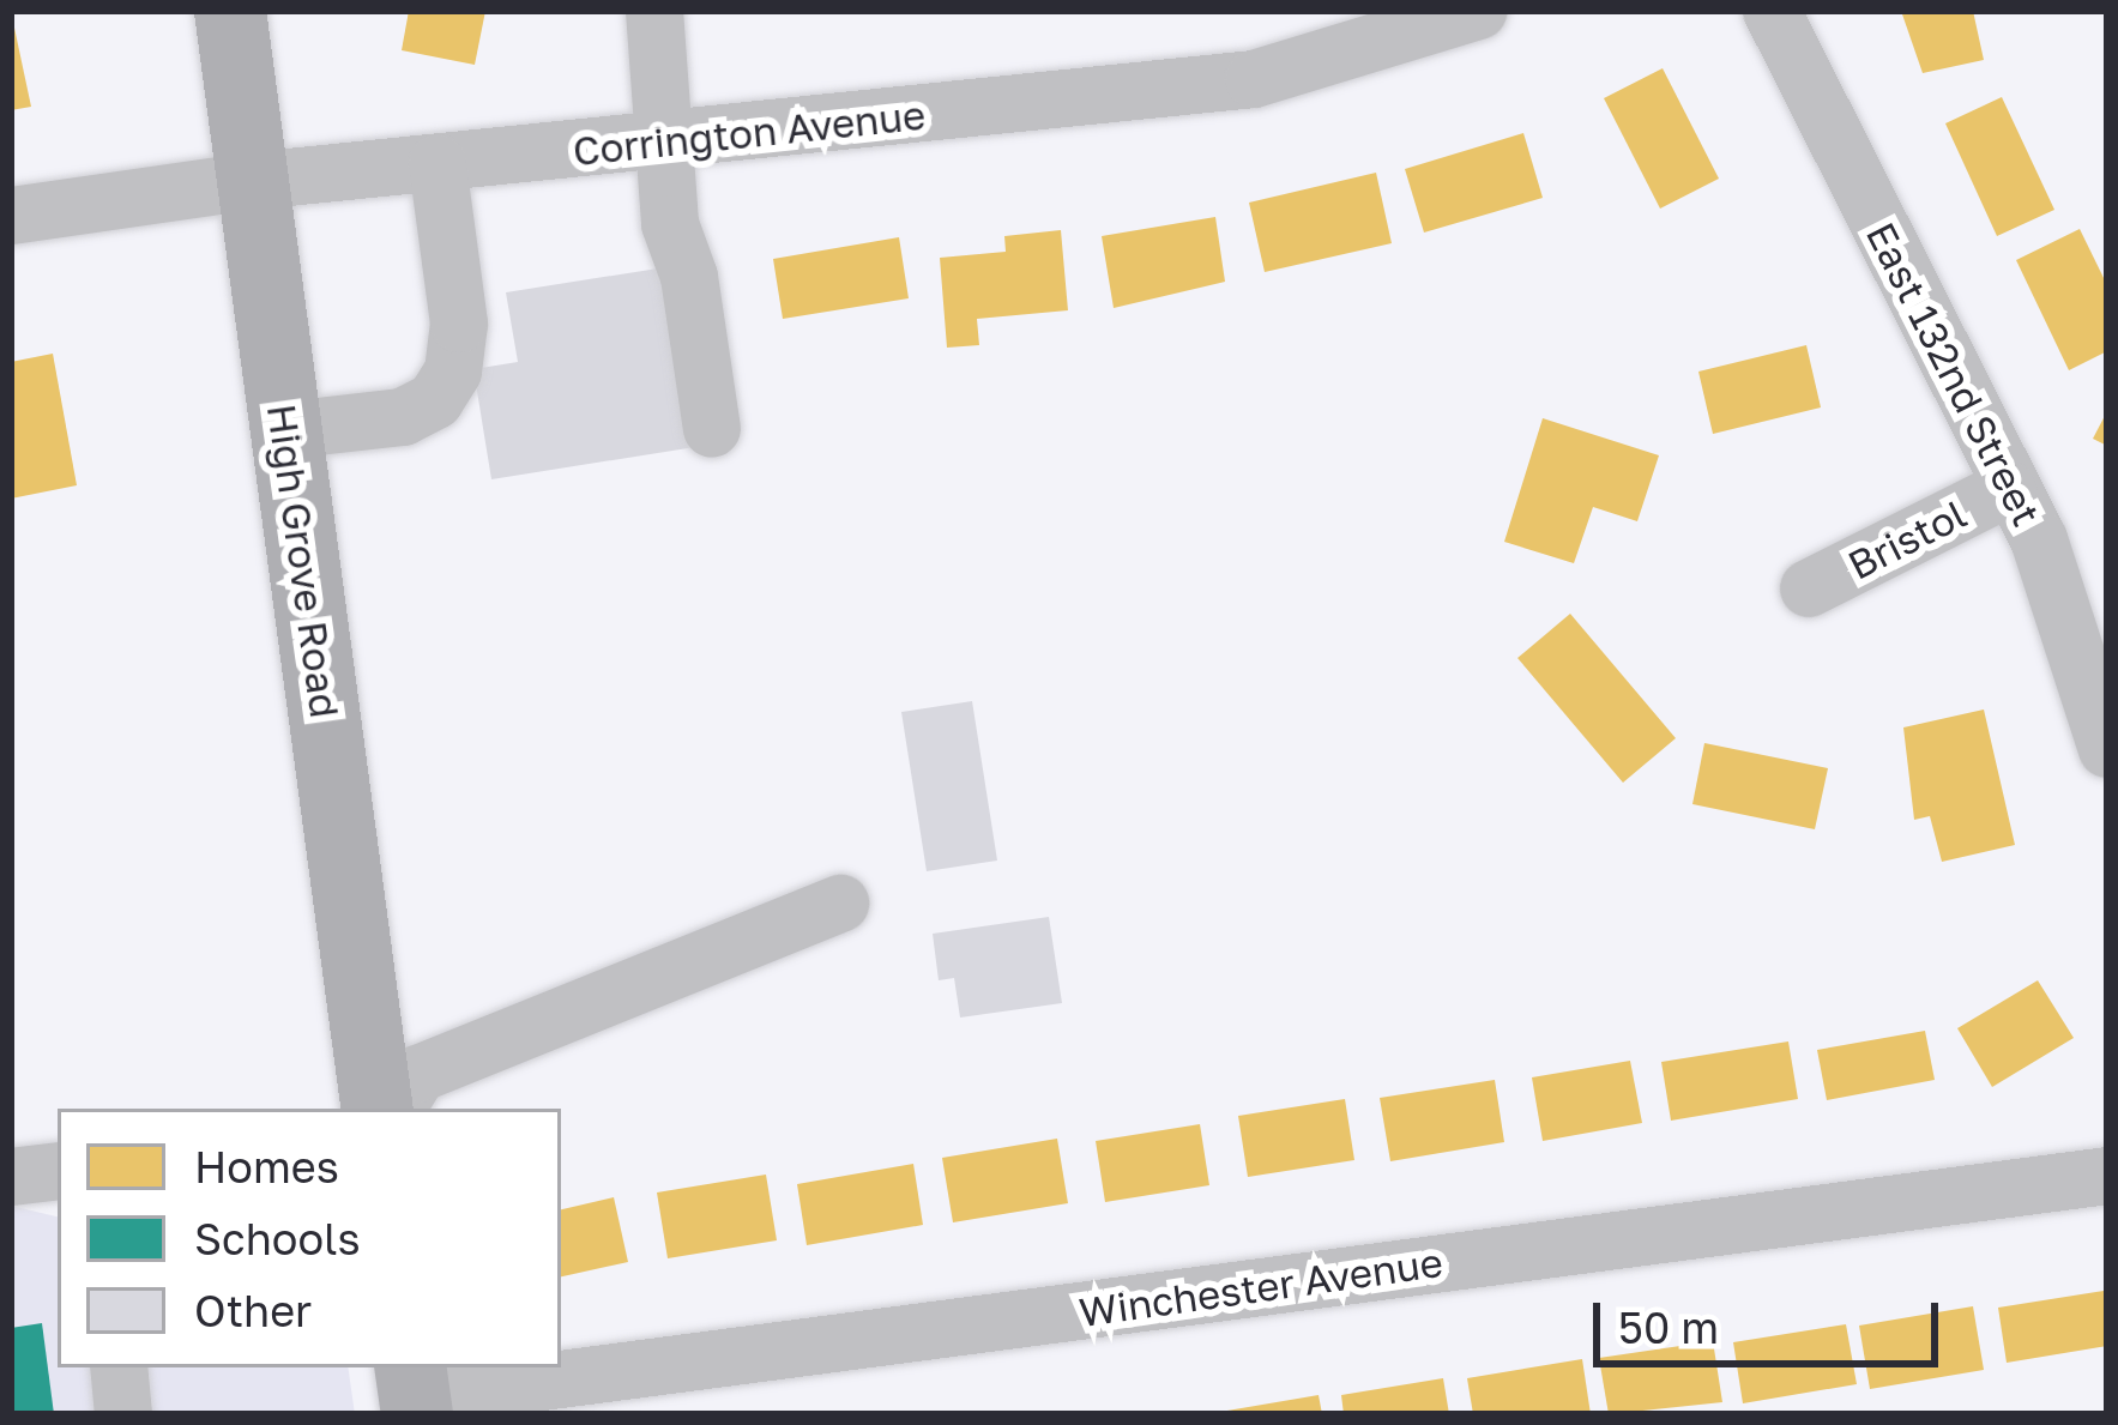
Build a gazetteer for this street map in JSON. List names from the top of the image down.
{
  "streets": {
    "main road": ["High Grove Road"],
    "street": [
      "Corrington Avenue",
      "East 132nd Street",
      "Bristol",
      "Winchester Avenue"
    ]
  },
  "crossings": [
    ["Corrington Avenue", "High Grove Road"],
    ["East 132nd Street", "Bristol"]
  ],
  "legend": ["Homes", "Schools", "Other"],
  "scale_bar": "50 m"
}
